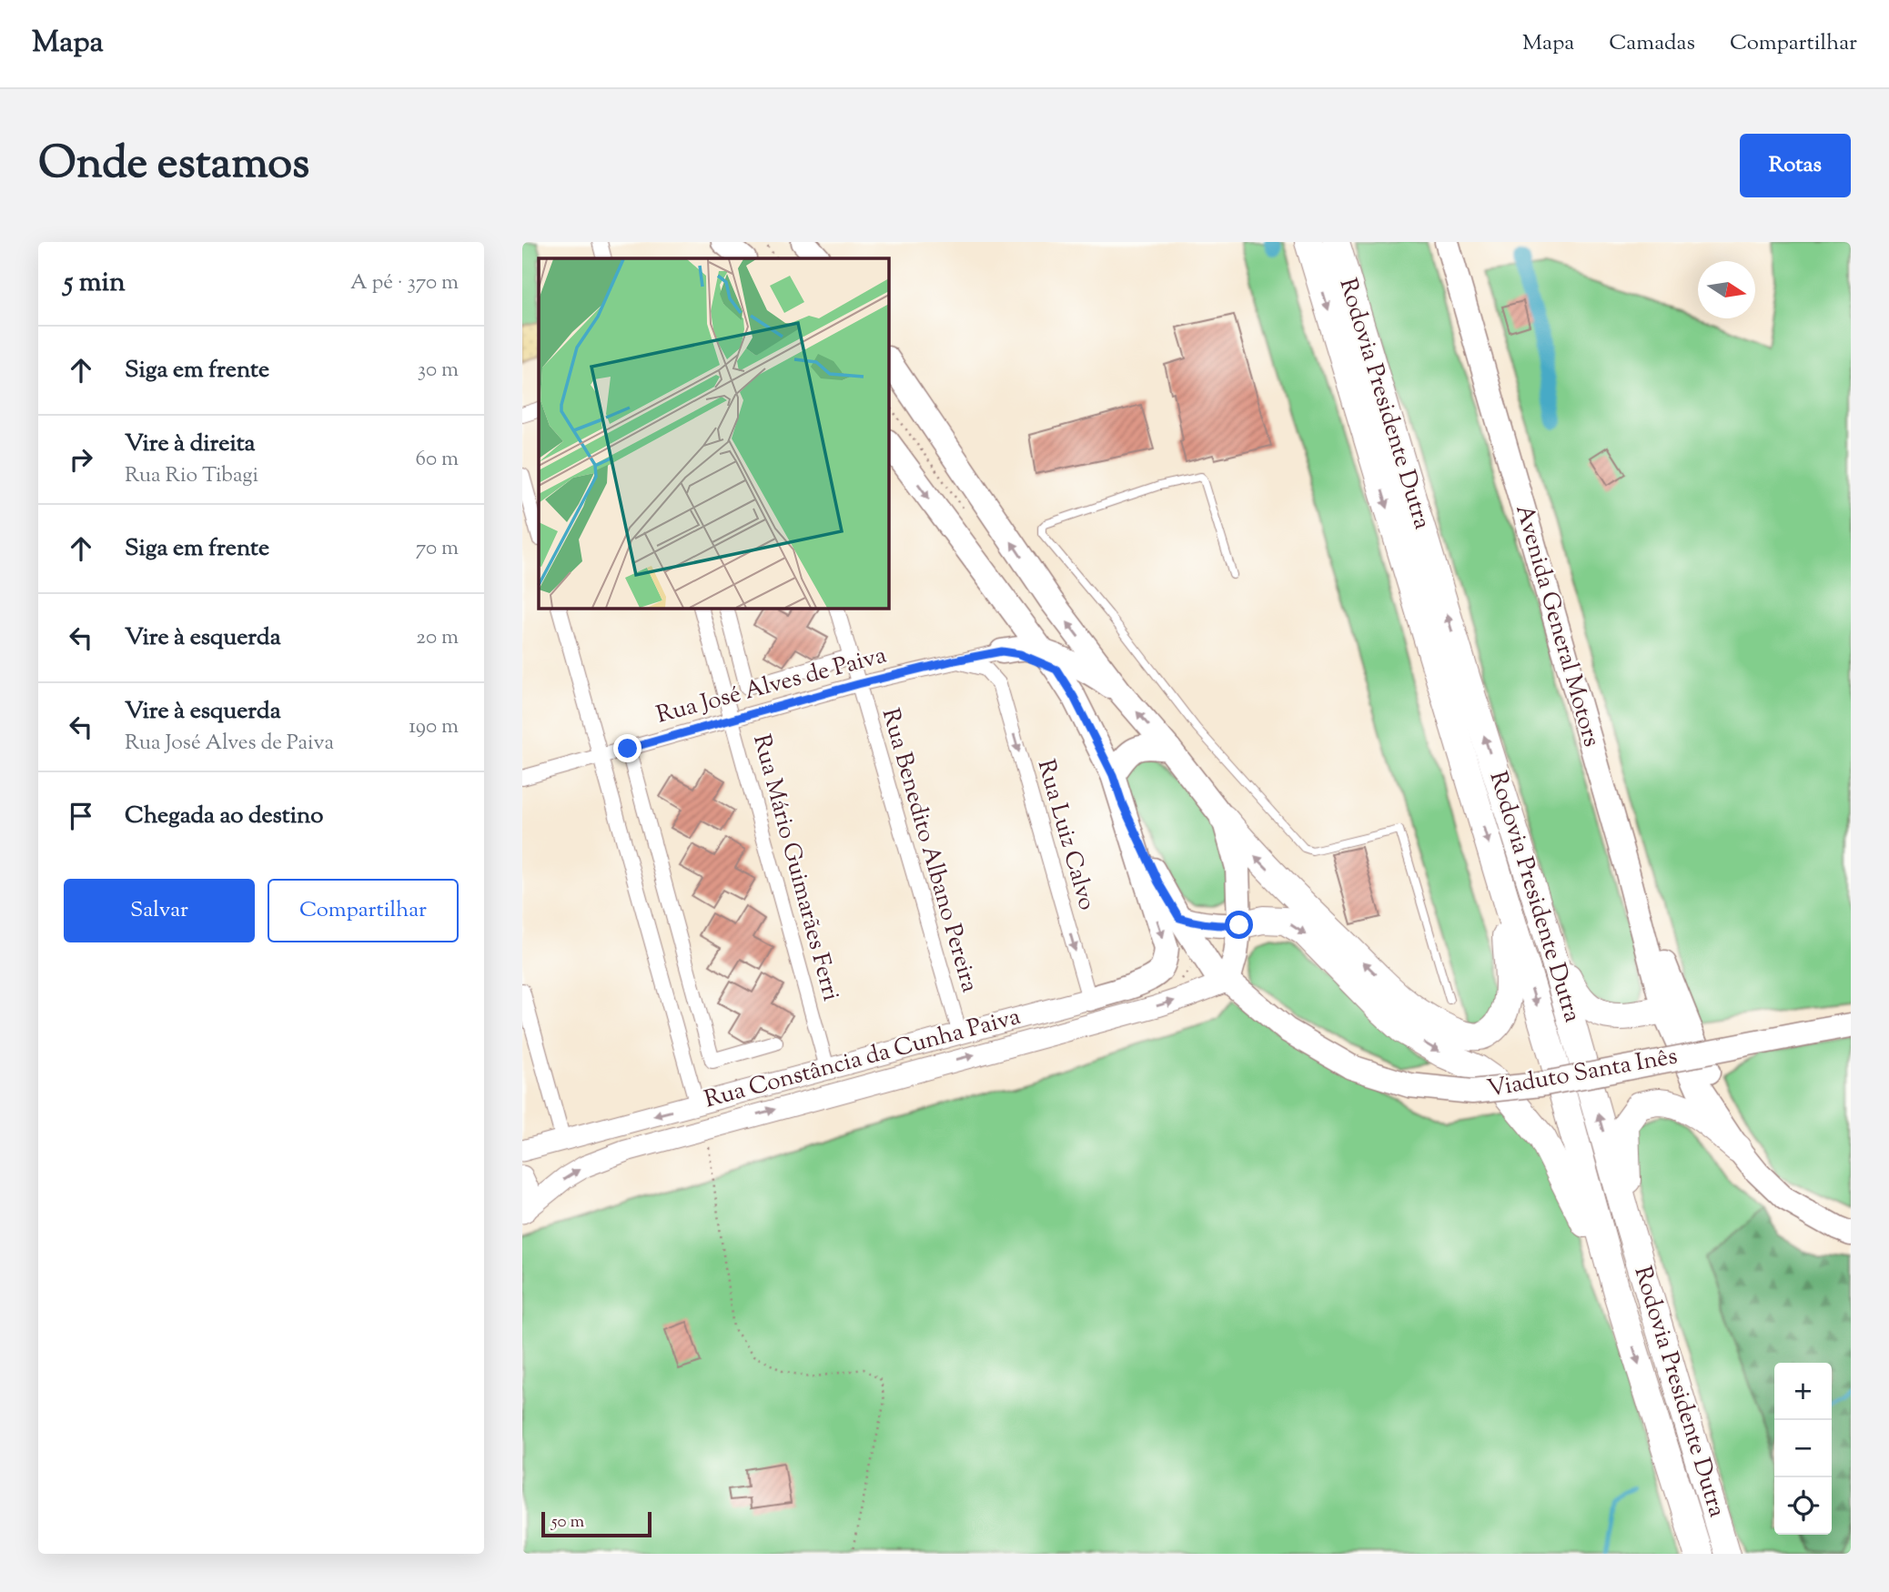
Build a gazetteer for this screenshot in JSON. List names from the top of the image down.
{
  "streets": {
    "highway": ["Rodovia Presidente Dutra"],
    "main road": ["Avenida General Motors", "Viaduto Santa Inês"],
    "street": [
      "Rua José Alves de Paiva",
      "Rua Luiz Calvo",
      "Rua Benedito Albano Pereira",
      "Rua Mário Guimarães Ferri",
      "Rua Constância da Cunha Paiva"
    ]
  },
  "crossings": [
    ["Rua José Alves de Paiva", "Rua Luiz Calvo"],
    ["Rua José Alves de Paiva", "Rua Benedito Albano Pereira"],
    ["Rua José Alves de Paiva", "Rua Mário Guimarães Ferri"],
    ["Rua Luiz Calvo", "Rua Constância da Cunha Paiva"],
    ["Rua Benedito Albano Pereira", "Rua Constância da Cunha Paiva"],
    ["Rua Mário Guimarães Ferri", "Rua Constância da Cunha Paiva"],
    ["Rua Constância da Cunha Paiva", "Viaduto Santa Inês"]
  ],
  "one_way": ["Rua Luiz Calvo"],
  "scale_bar": "50 m",
  "north": "right",
  "page": {
    "header": "Mapa",
    "nav": ["Mapa", "Camadas", "Compartilhar"],
    "title": "Onde estamos",
    "buttons": [
      "Rotas",
      ["Salvar", "Compartilhar"]
    ],
    "heading": ["5 min", "A pé · 370 m"],
    "list": [
      ["Siga em frente", "30 m"],
      ["Vire à direita", "Rua Rio Tibagi", "60 m"],
      ["Siga em frente", "70 m"],
      ["Vire à esquerda", "20 m"],
      ["Vire à esquerda", "Rua José Alves de Paiva", "190 m"],
      "Chegada ao destino"
    ],
    "map_buttons": ["+", "−"],
    "scale": "50 m"
  }
}
